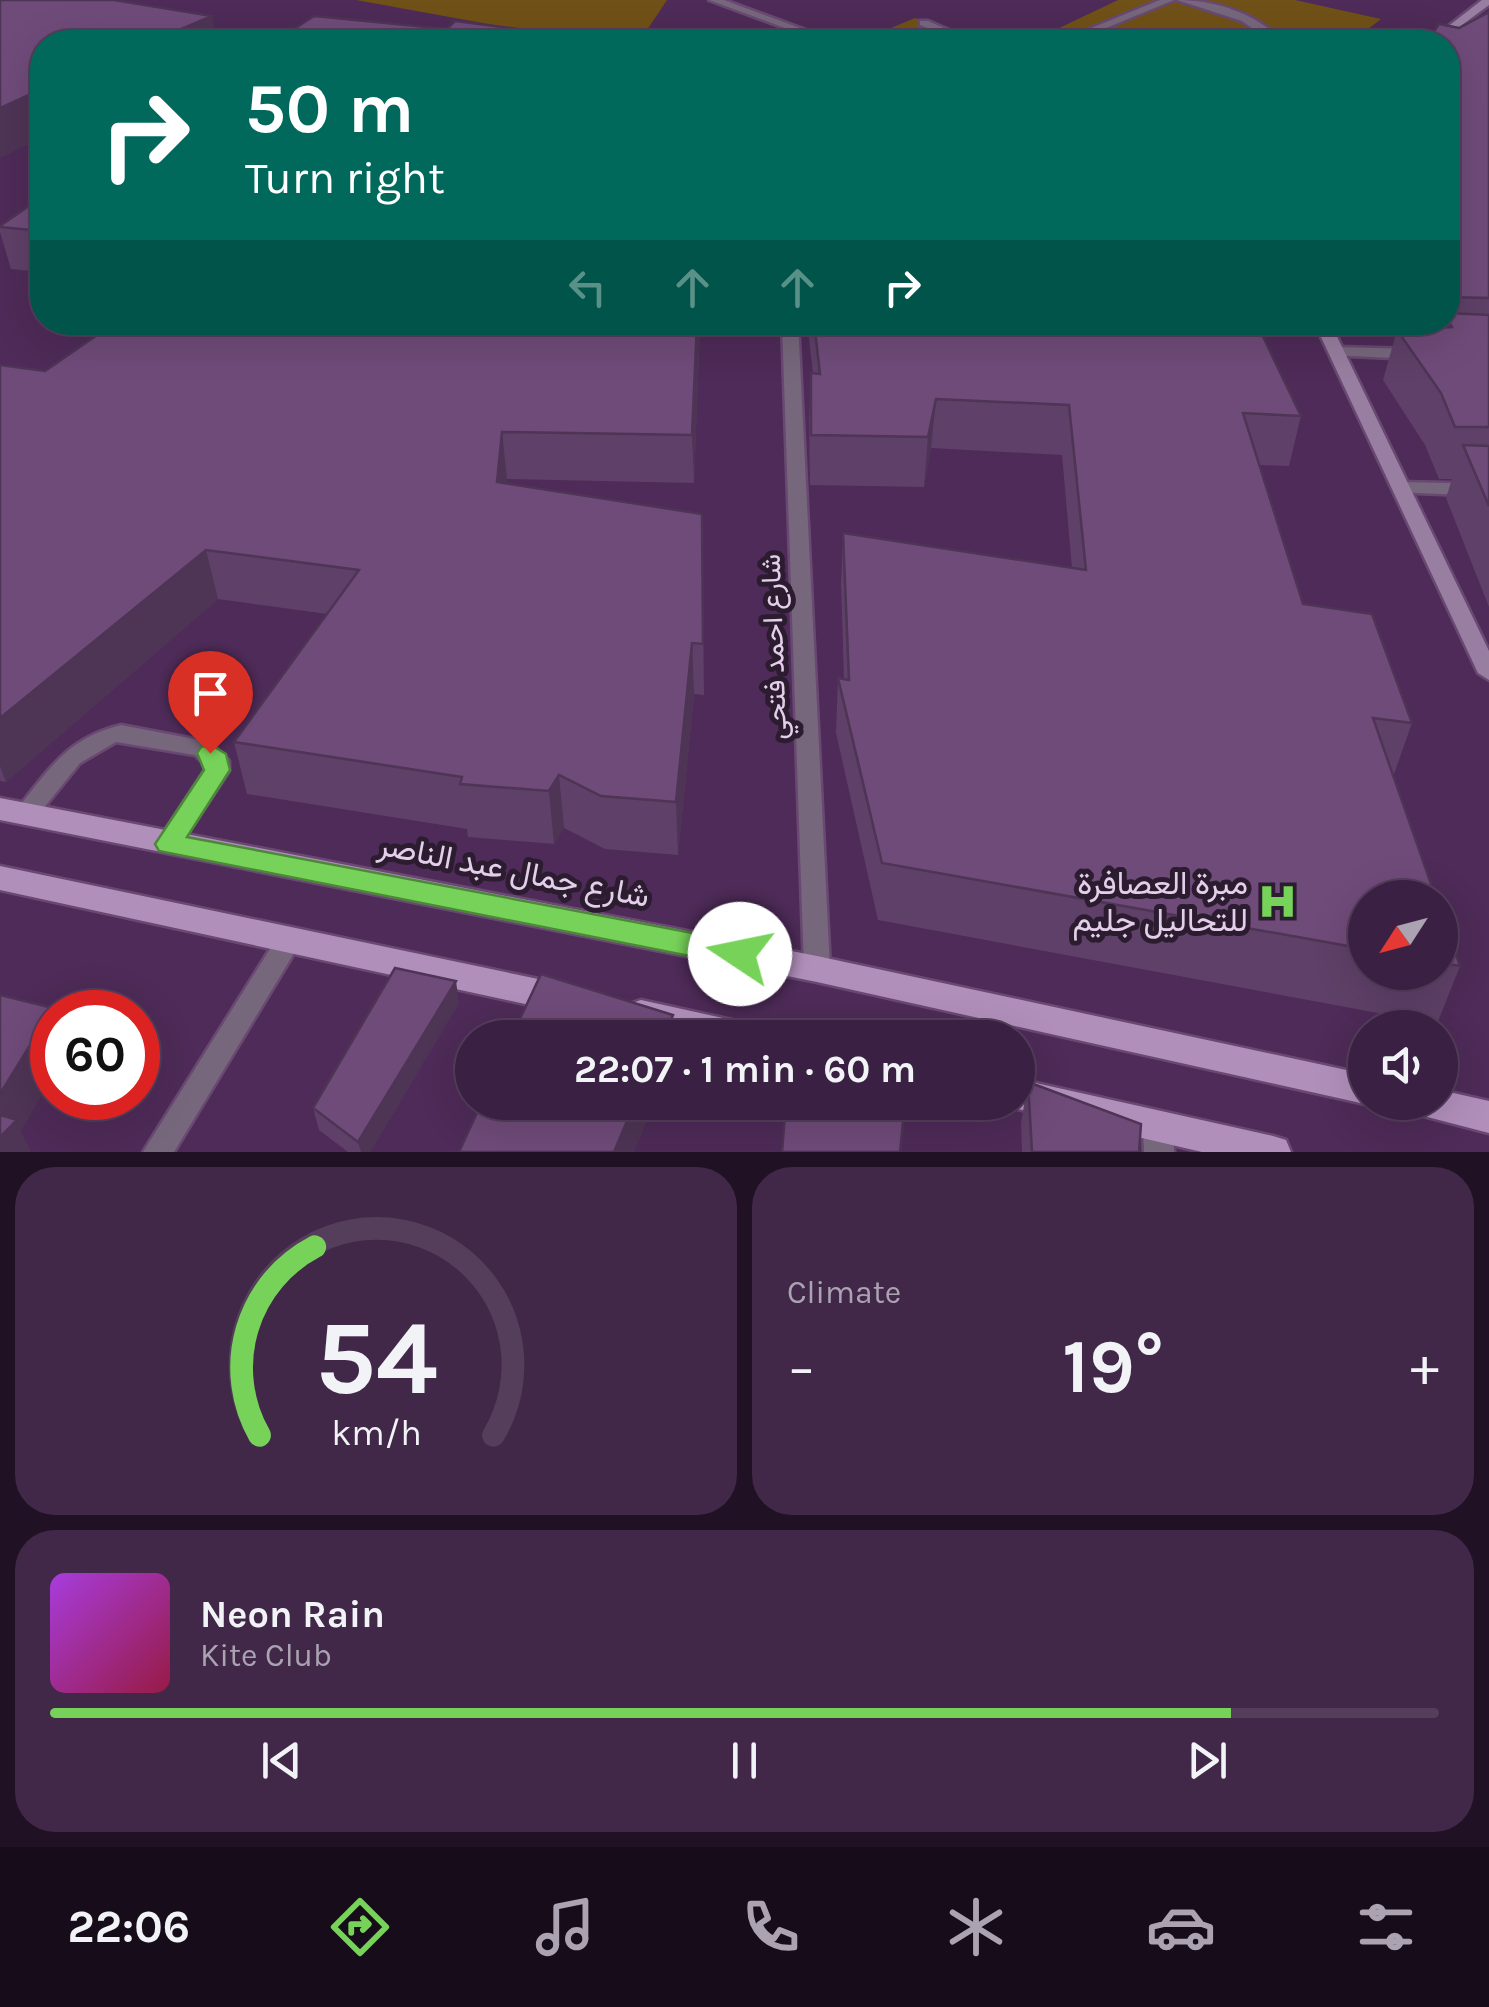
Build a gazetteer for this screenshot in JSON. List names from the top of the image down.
{
  "streets": {
    "main road": ["شارع جمال عبد الناصر"],
    "street": ["شارع احمد فتحي"]
  },
  "crossings": [
    ["شارع احمد فتحي", "شارع جمال عبد الناصر"]
  ],
  "places": {
    "hospital": ["مبرة العصافرة للتحاليل جليم"]
  },
  "north": "bottom left",
  "page": {
    "turn": ["50 m", "Turn right"],
    "limit": "60",
    "trip": "22:07 · 1 min · 60 m",
    "tile": "Climate",
    "heat": ["−", "19°", "+"],
    "song": ["Neon Rain", "Kite Club"],
    "tabs": "22:06",
    "gauge": ["54", "km/h"]
  }
}
